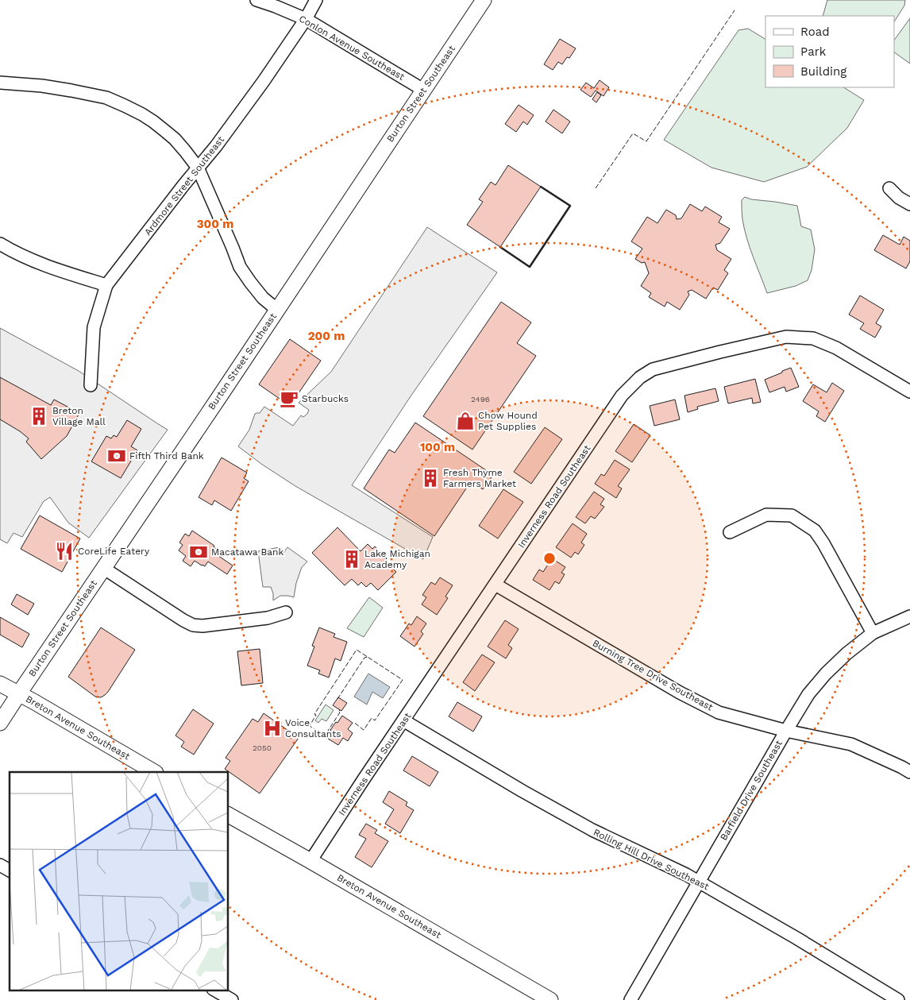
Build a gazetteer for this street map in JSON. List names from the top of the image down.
{
  "streets": {
    "main road": ["Burton Street Southeast", "Breton Avenue Southeast"],
    "street": [
      "Conlon Avenue Southeast",
      "Ardmore Street Southeast",
      "Inverness Road Southeast",
      "Burning Tree Drive Southeast",
      "Barfield Drive Southeast",
      "Rolling Hill Drive Southeast"
    ]
  },
  "crossings": [
    ["Conlon Avenue Southeast", "Burton Street Southeast"],
    ["Conlon Avenue Southeast", "Ardmore Street Southeast"],
    ["Burton Street Southeast", "Breton Avenue Southeast"],
    ["Inverness Road Southeast", "Burning Tree Drive Southeast"],
    ["Inverness Road Southeast", "Breton Avenue Southeast"],
    ["Inverness Road Southeast", "Rolling Hill Drive Southeast"],
    ["Burning Tree Drive Southeast", "Barfield Drive Southeast"],
    ["Barfield Drive Southeast", "Rolling Hill Drive Southeast"]
  ],
  "places": {
    "cafe": ["Starbucks"],
    "building": ["Breton Village Mall", "Fresh Thyme Farmers Market", "Lake Michigan Academy"],
    "shop": ["Chow Hound Pet Supplies"],
    "bank": ["Fifth Third Bank", "Macatawa Bank"],
    "restaurant": ["CoreLife Eatery"],
    "hospital": ["Voice Consultants"]
  },
  "house_numbers": ["2496", "2050"],
  "legend": ["Road", "Park", "Building"],
  "rings": ["300 m", "200 m", "100 m"]
}
